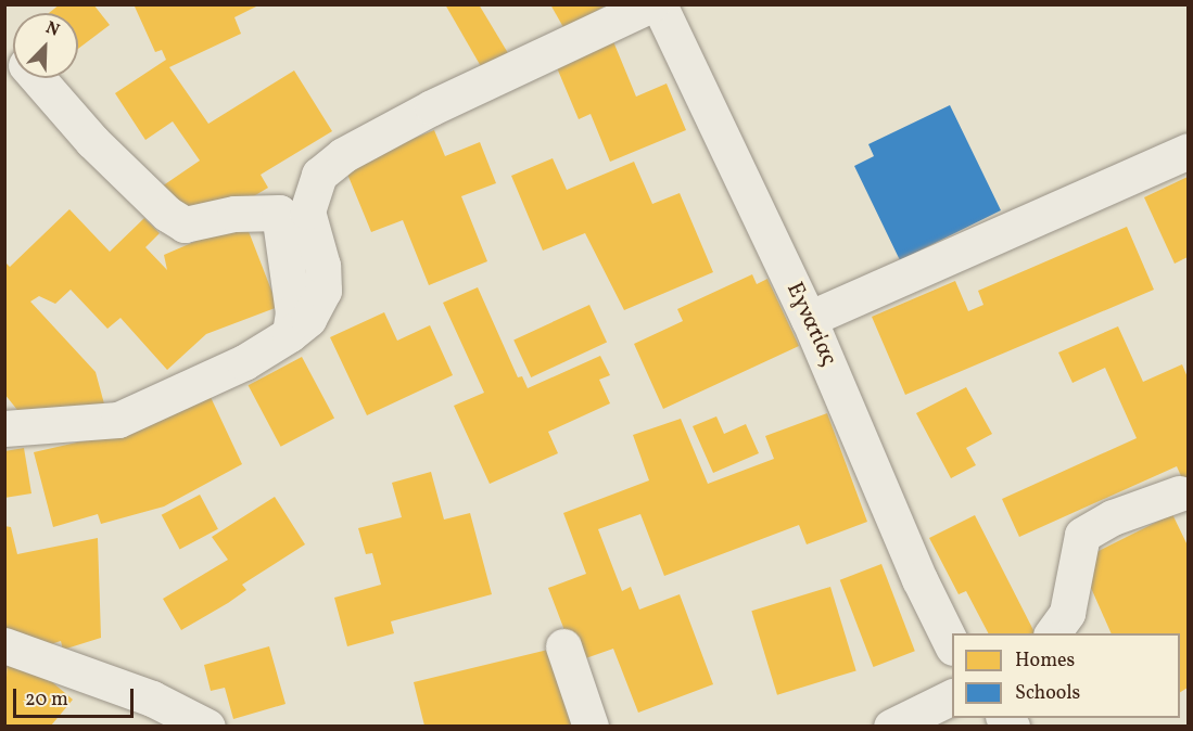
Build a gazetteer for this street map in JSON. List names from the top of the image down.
{
  "streets": {
    "street": ["Εγνατίας"]
  },
  "legend": ["Homes", "Schools"],
  "scale_bar": "20 m",
  "north": "top right"
}
